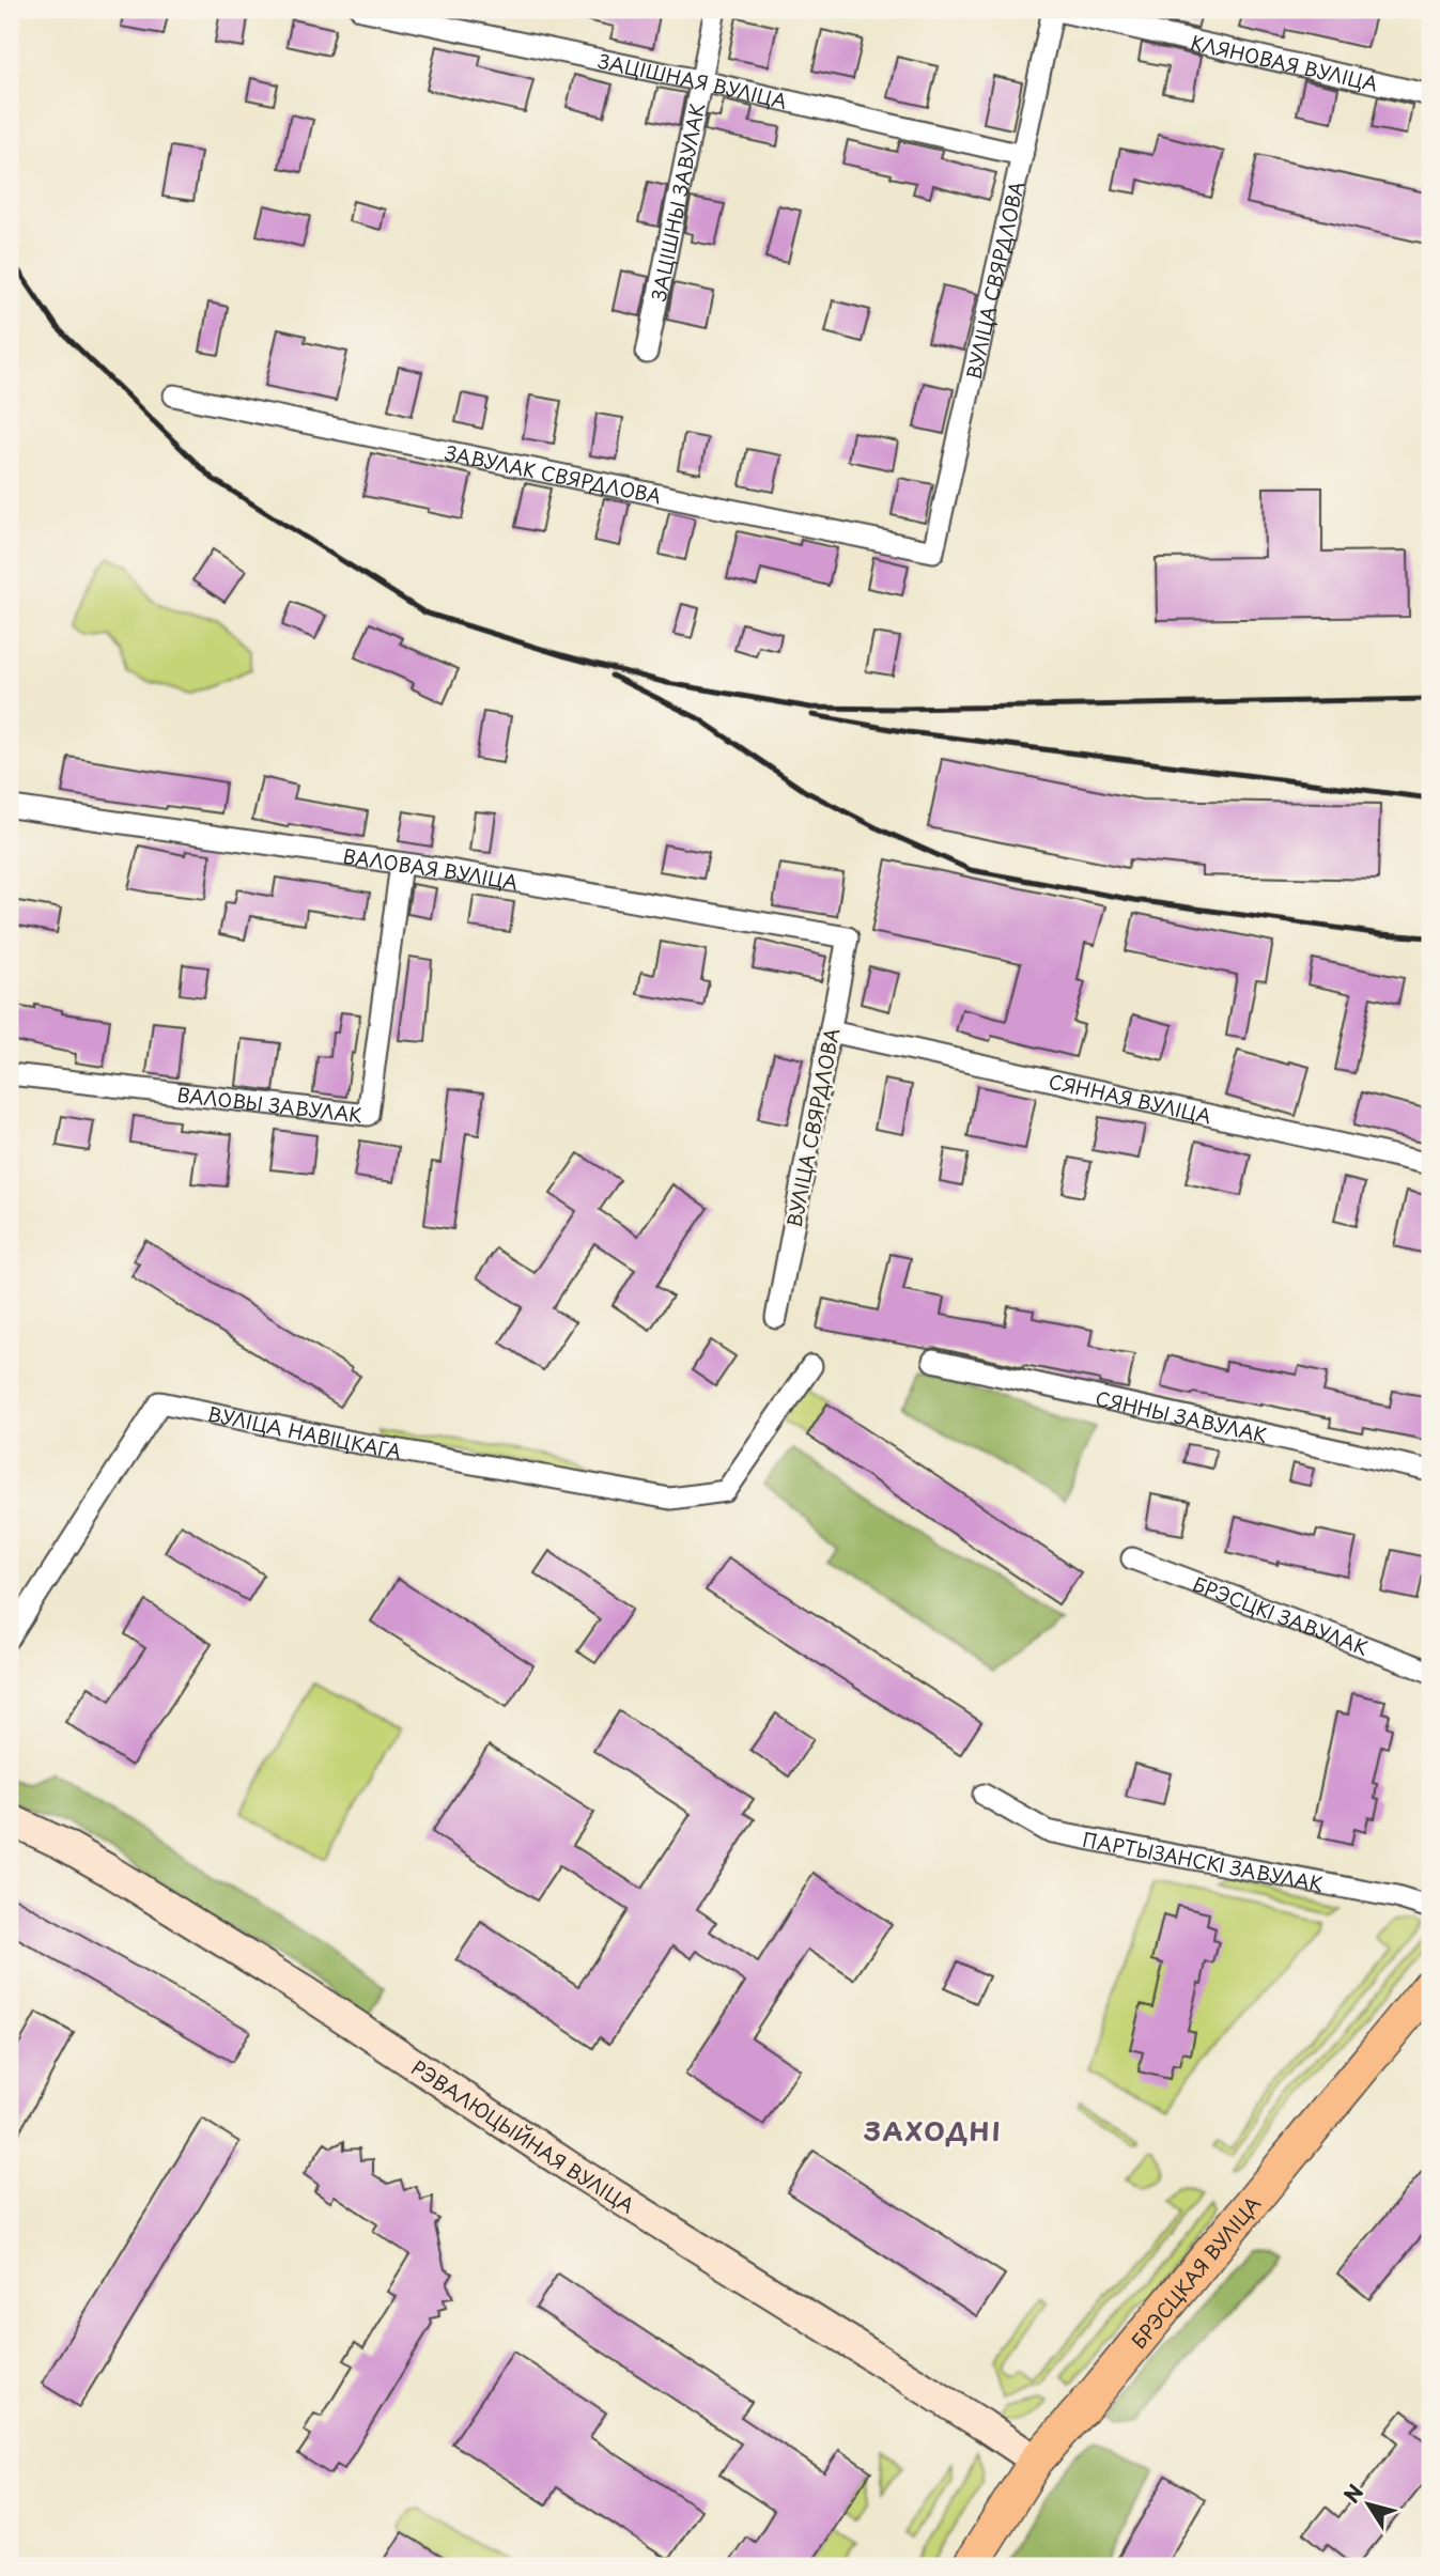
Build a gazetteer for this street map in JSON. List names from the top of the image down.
{
  "streets": {
    "main road": ["БРЭСЦКАЯ ВУЛІЦА"],
    "street": [
      "КЛЯНОВАЯ ВУЛІЦА",
      "ЗАЦІШНАЯ ВУЛІЦА",
      "ЗАЦІШНЫ ЗАВУЛАК",
      "ВУЛІЦА СВЯРДЛОВА",
      "ЗАВУЛАК СВЯРДЛОВА",
      "ВАЛОВАЯ ВУЛІЦА",
      "СЯННАЯ ВУЛІЦА",
      "ВАЛОВЫ ЗАВУЛАК",
      "СЯННЫ ЗАВУЛАК",
      "ВУЛІЦА НАВІЦКАГА",
      "БРЭСЦКІ ЗАВУЛАК",
      "ПАРТЫЗАНСКІ ЗАВУЛАК",
      "РЭВАЛЮЦЫЙНАЯ ВУЛІЦА"
    ]
  },
  "crossings": [
    ["КЛЯНОВАЯ ВУЛІЦА", "ВУЛІЦА СВЯРДЛОВА"],
    ["ЗАЦІШНАЯ ВУЛІЦА", "ЗАЦІШНЫ ЗАВУЛАК"],
    ["ЗАЦІШНАЯ ВУЛІЦА", "ВУЛІЦА СВЯРДЛОВА"],
    ["ВУЛІЦА СВЯРДЛОВА", "ЗАВУЛАК СВЯРДЛОВА"],
    ["ВУЛІЦА СВЯРДЛОВА", "ВАЛОВАЯ ВУЛІЦА"],
    ["ВУЛІЦА СВЯРДЛОВА", "СЯННАЯ ВУЛІЦА"],
    ["ВАЛОВАЯ ВУЛІЦА", "ВАЛОВЫ ЗАВУЛАК"],
    ["РЭВАЛЮЦЫЙНАЯ ВУЛІЦА", "БРЭСЦКАЯ ВУЛІЦА"]
  ],
  "districts": ["ЗАХОДНІ"],
  "north": "top left"
}
